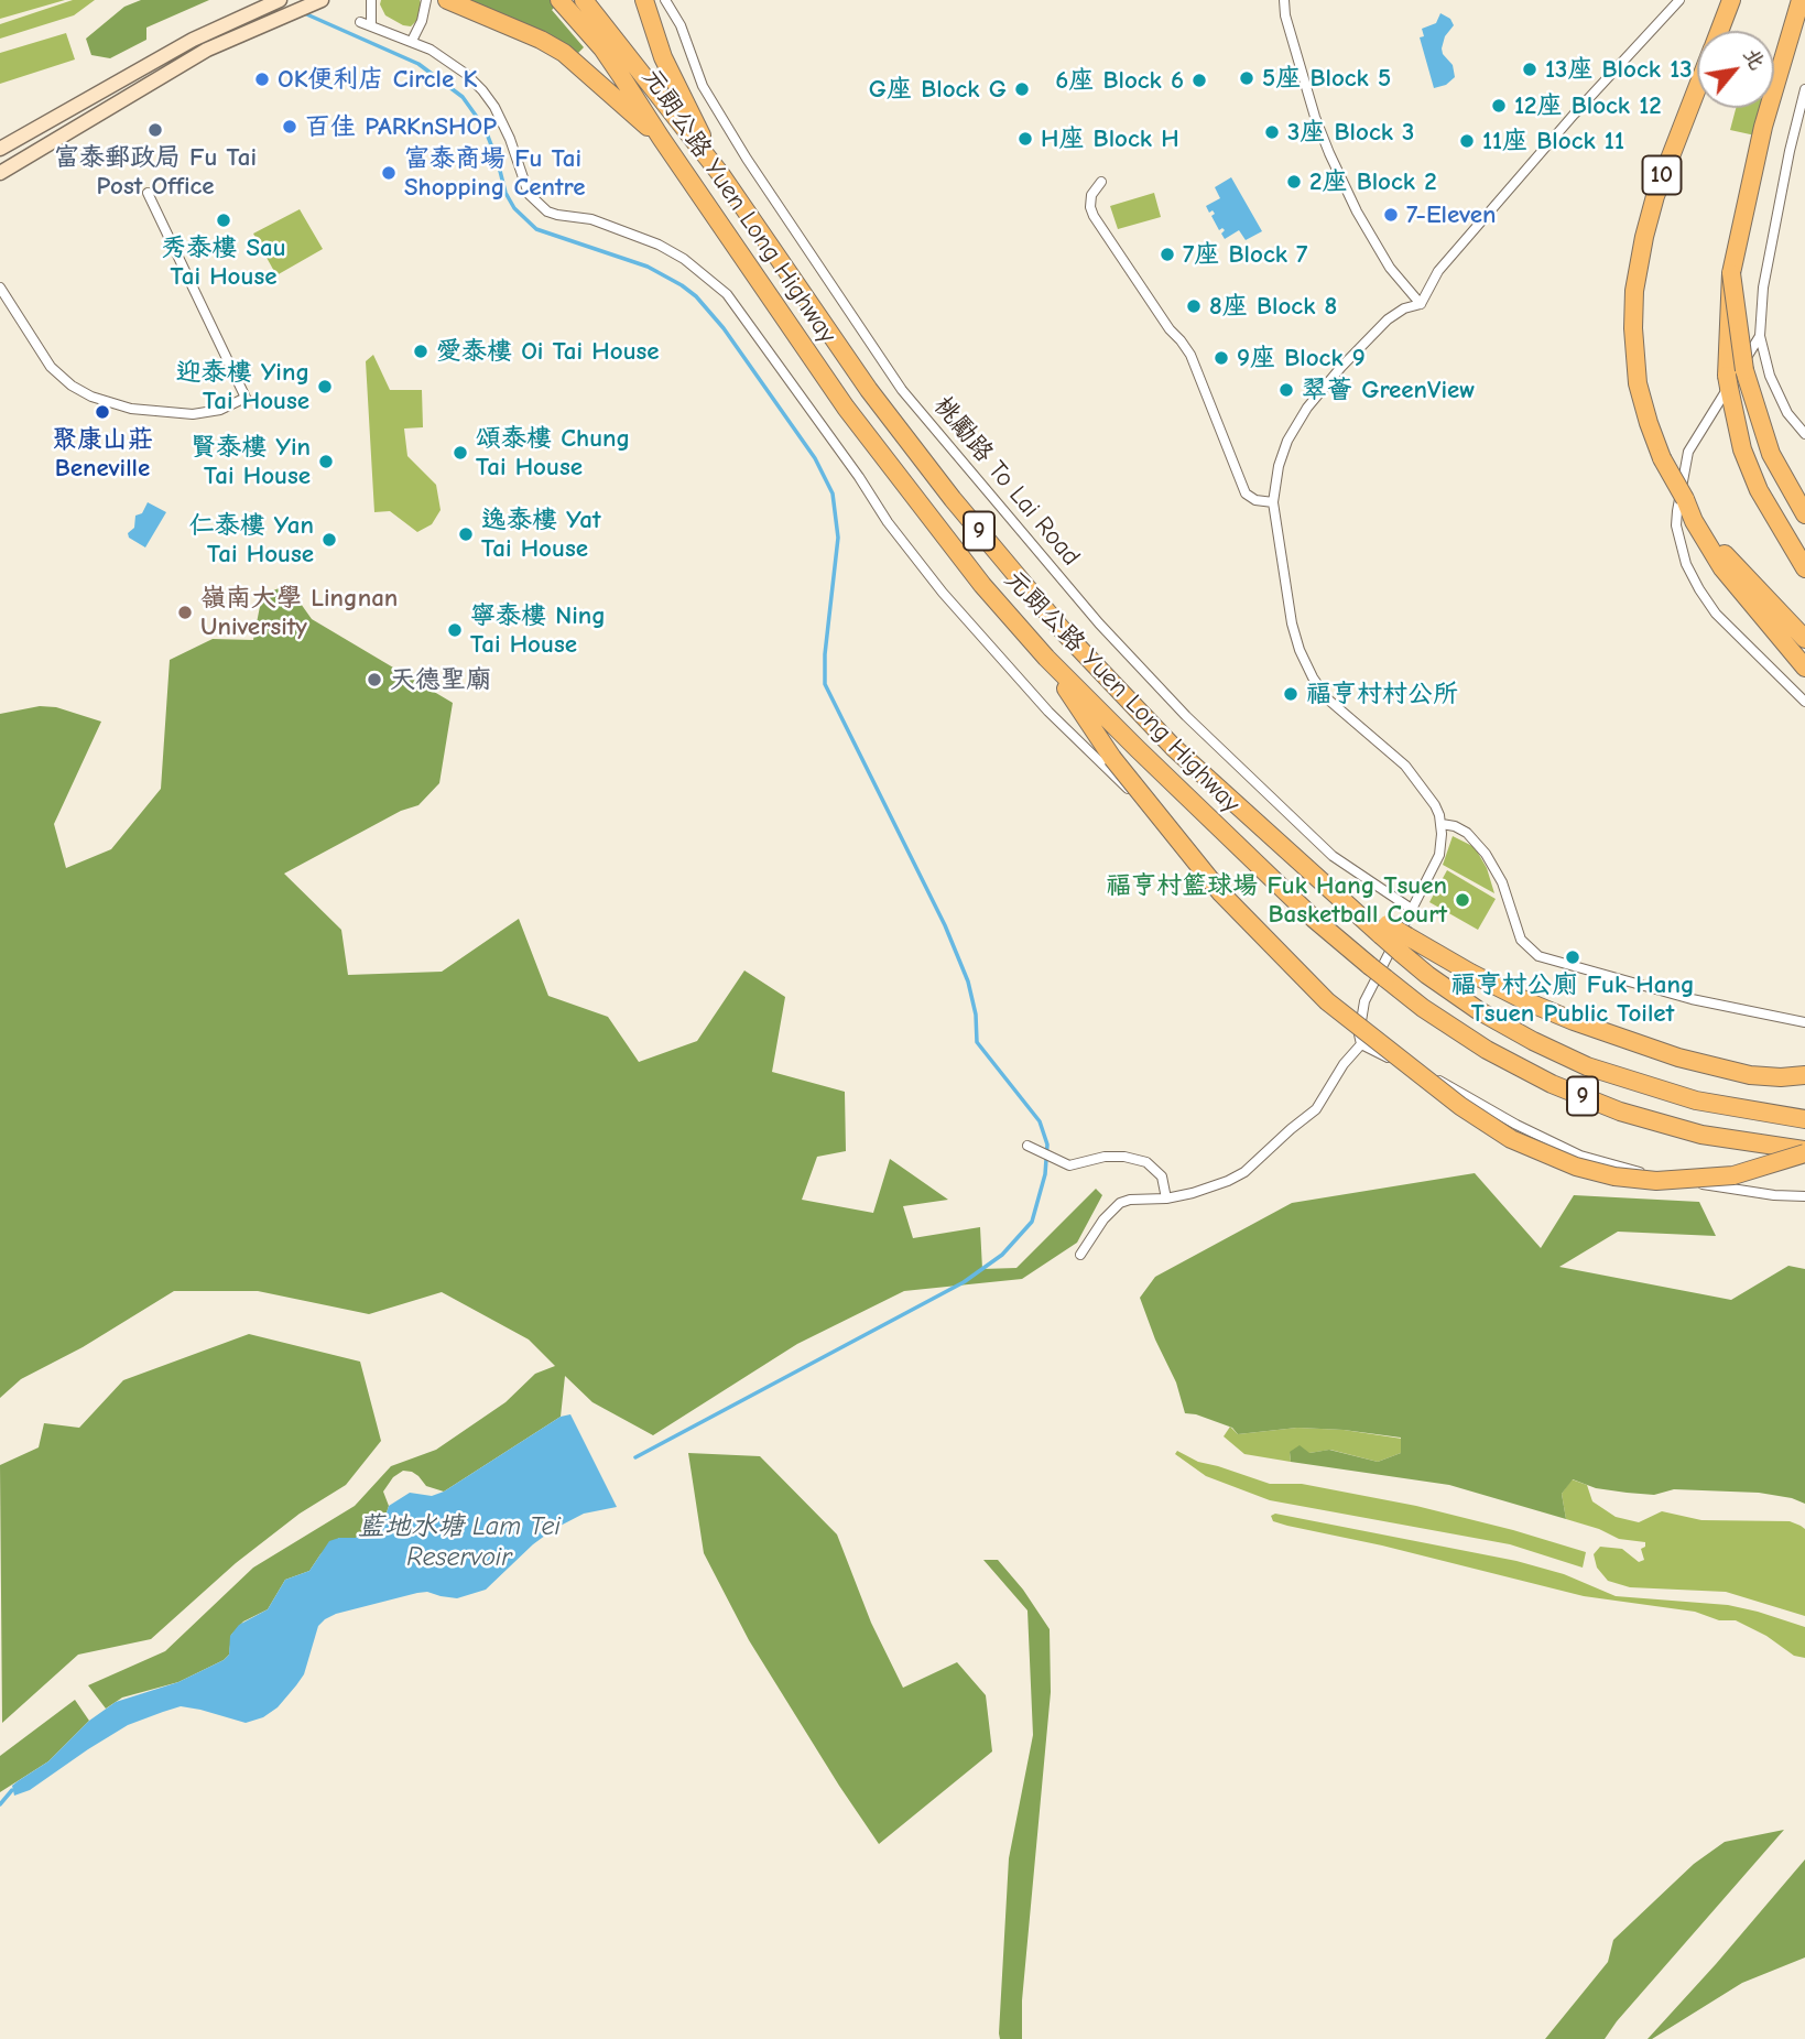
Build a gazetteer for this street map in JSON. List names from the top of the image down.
{
  "streets": {
    "highway": ["10", "元朗公路 Yuen Long Highway", "9"],
    "street": ["桃勵路 To Lai Road"]
  },
  "crossings": [
    ["元朗公路 Yuen Long Highway", "9"]
  ],
  "water": ["藍地水塘 Lam Tei Reservoir"],
  "places": [
    "13座 Block 13",
    "5座 Block 5",
    "OK便利店 Circle K",
    "6座 Block 6",
    "G座 Block G",
    "12座 Block 12",
    "百佳 PARKnSHOP",
    "富泰郵政局 Fu Tai Post Office",
    "3座 Block 3",
    "H座 Block H",
    "11座 Block 11",
    "富泰商場 Fu Tai Shopping Centre",
    "2座 Block 2",
    "7-Eleven",
    "秀泰樓 Sau Tai House",
    "7座 Block 7",
    "8座 Block 8",
    "愛泰樓 Oi Tai House",
    "9座 Block 9",
    "迎泰樓 Ying Tai House",
    "翠薈 GreenView",
    "聚康山莊 Beneville",
    "頌泰樓 Chung Tai House",
    "賢泰樓 Yin Tai House",
    "逸泰樓 Yat Tai House",
    "仁泰樓 Yan Tai House",
    "嶺南大學 Lingnan University",
    "寧泰樓 Ning Tai House",
    "天德聖廟",
    "福亨村村公所",
    "福亨村籃球場 Fuk Hang Tsuen Basketball Court",
    "福亨村公廁 Fuk Hang Tsuen Public Toilet"
  ],
  "north": "top right"
}
